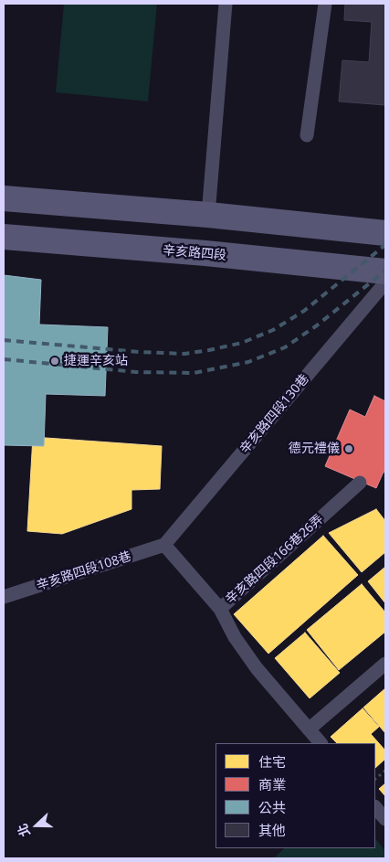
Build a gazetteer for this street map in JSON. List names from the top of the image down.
{
  "streets": {
    "main road": ["辛亥路四段"],
    "lane": ["辛亥路四段130巷", "辛亥路四段166巷26弄", "辛亥路四段108巷"]
  },
  "crossings": [
    ["辛亥路四段130巷", "辛亥路四段108巷"]
  ],
  "places": ["捷運辛亥站", "德元禮儀"],
  "legend": [
    "住宅",
    "商業",
    "公共",
    "其他"
  ],
  "north": "left"
}
